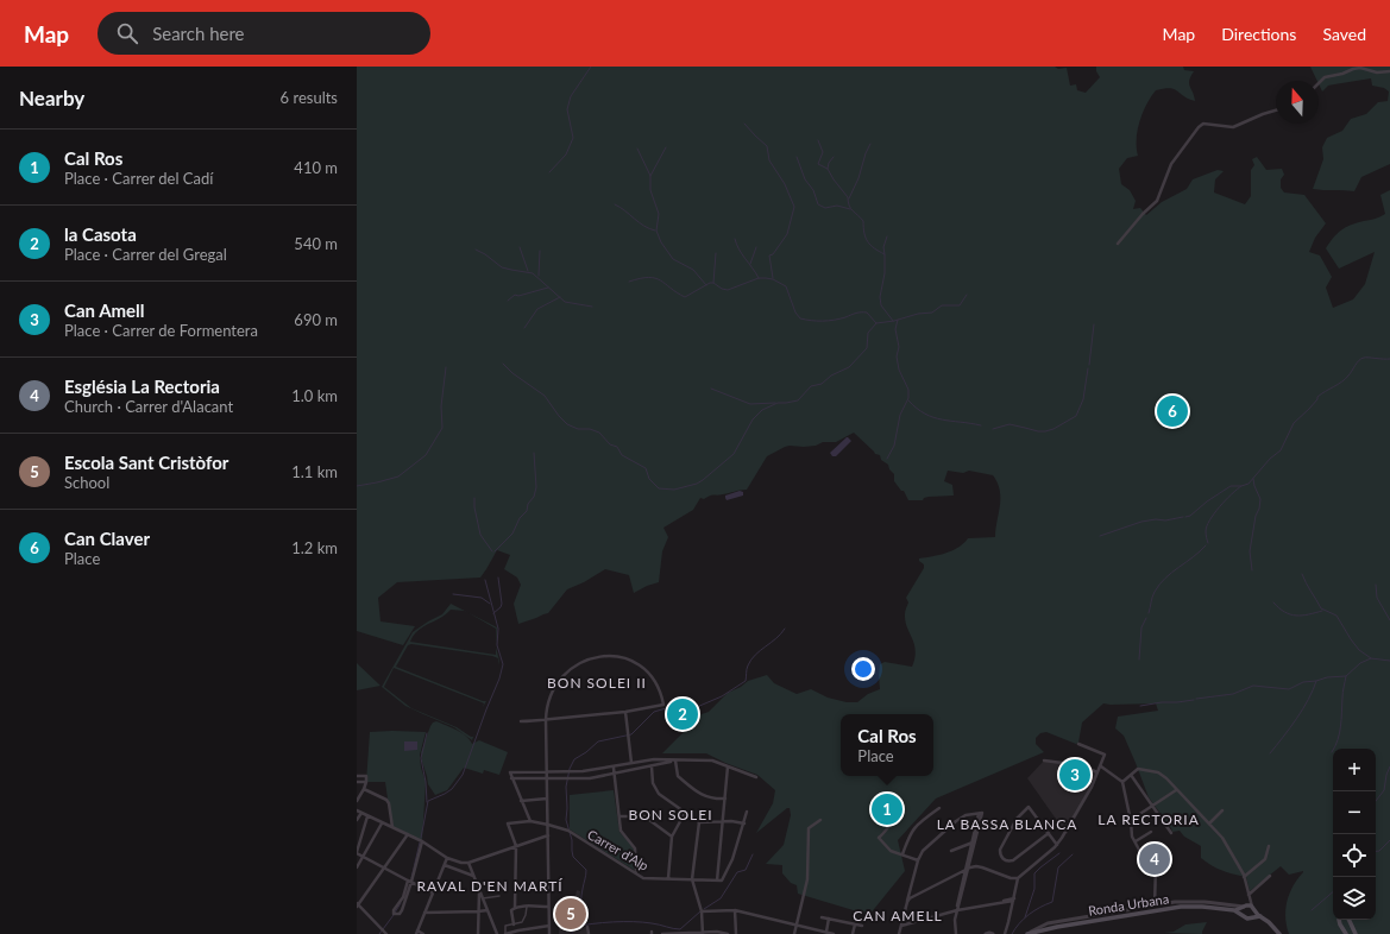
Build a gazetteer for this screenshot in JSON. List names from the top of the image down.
{
  "streets": {
    "main road": ["Ronda Urbana"],
    "street": ["Carrer d'Alp"]
  },
  "districts": [
    "BON SOLEI II",
    "BON SOLEI",
    "LA RECTORIA",
    "LA BASSA BLANCA",
    "RAVAL D'EN MARTÍ",
    "CAN AMELL"
  ],
  "north": "top",
  "page": {
    "header": "Map",
    "search": "Search here",
    "nav": ["Map", "Directions", "Saved"],
    "heading": ["Nearby", "6 results"],
    "list": [
      {
        "mark": "1",
        "name": "Cal Ros",
        "note": "Place · Carrer del Cadí",
        "value": "410 m"
      },
      {
        "mark": "2",
        "name": "la Casota",
        "note": "Place · Carrer del Gregal",
        "value": "540 m"
      },
      {
        "mark": "3",
        "name": "Can Amell",
        "note": "Place · Carrer de Formentera",
        "value": "690 m"
      },
      {
        "mark": "4",
        "name": "Església La Rectoria",
        "note": "Church · Carrer d'Alacant",
        "value": "1.0 km"
      },
      {
        "mark": "5",
        "name": "Escola Sant Cristòfor",
        "note": "School",
        "value": "1.1 km"
      },
      {
        "mark": "6",
        "name": "Can Claver",
        "note": "Place",
        "value": "1.2 km"
      }
    ],
    "pins": [
      "6",
      "2",
      "3",
      "1",
      "4",
      "5"
    ],
    "popup": ["Cal Ros", "Place"],
    "map_buttons": ["+", "−"]
  }
}
